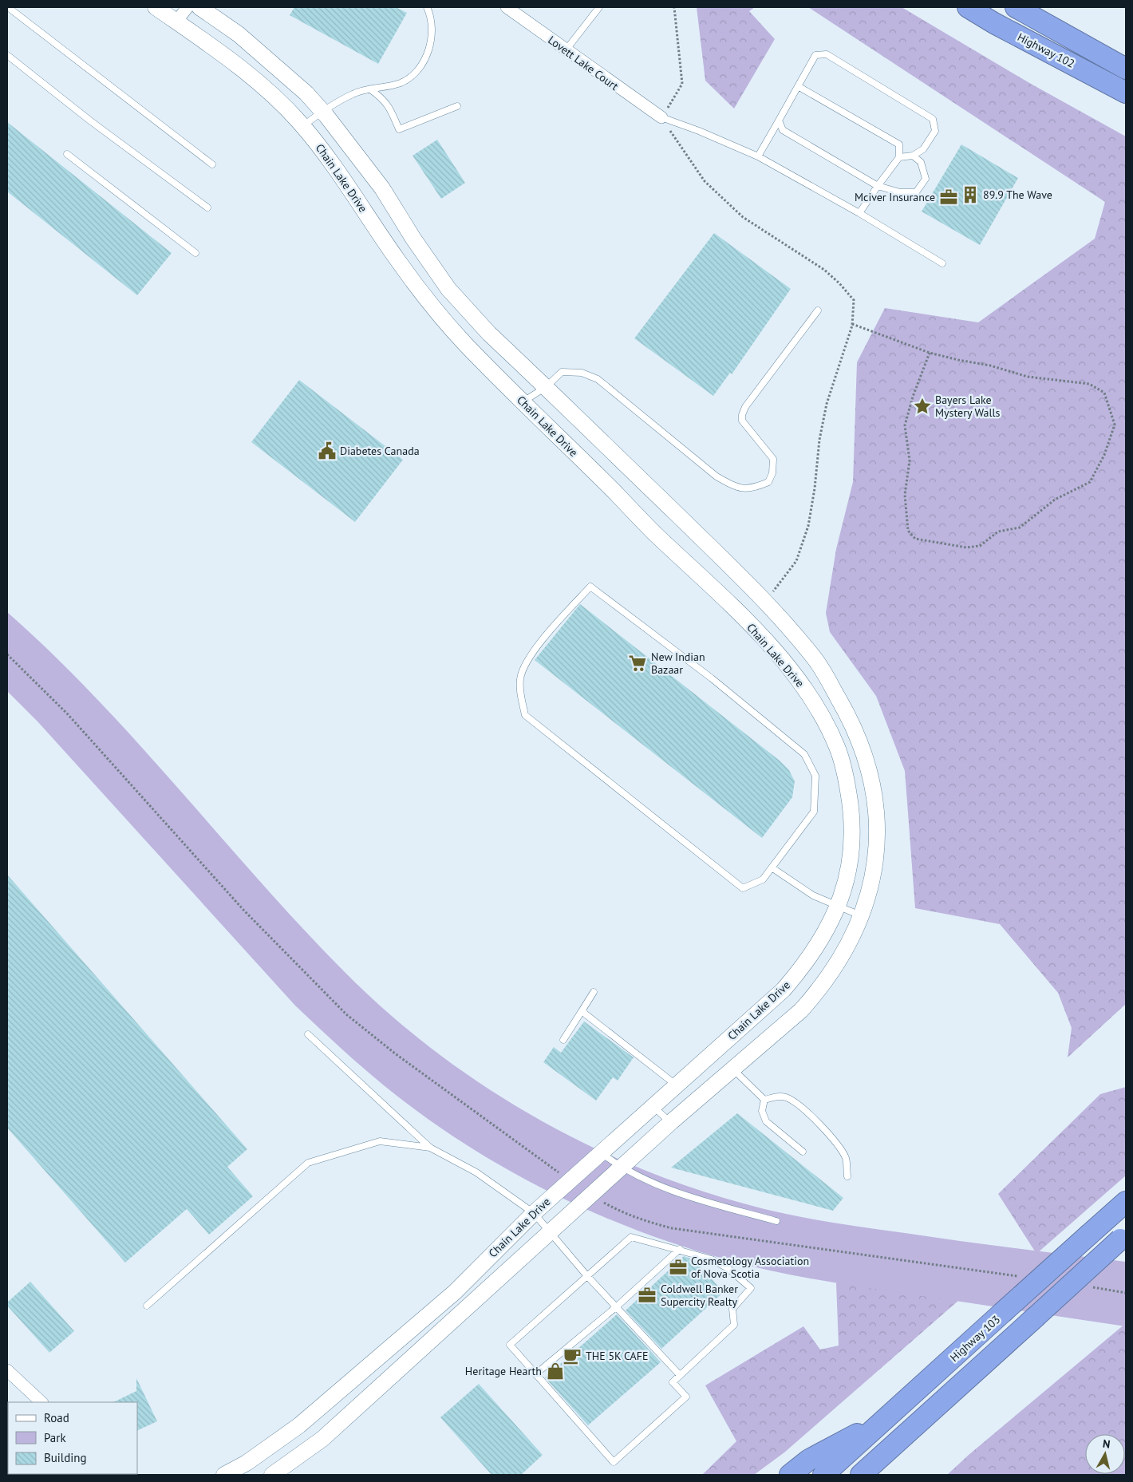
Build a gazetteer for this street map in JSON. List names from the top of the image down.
{
  "streets": {
    "highway": ["Highway 102", "Highway 103"],
    "street": ["Lovett Lake Court", "Chain Lake Drive"]
  },
  "places": {
    "building": ["89.9 The Wave"],
    "office": ["Mciver Insurance", "Cosmetology Association of Nova Scotia", "Coldwell Banker Supercity Realty"],
    "place": ["Bayers Lake Mystery Walls"],
    "public building": ["Diabetes Canada"],
    "supermarket": ["New Indian Bazaar"],
    "cafe": ["THE 5K CAFE"],
    "shop": ["Heritage Hearth"]
  },
  "legend": ["Road", "Park", "Building"],
  "north": "top"
}
